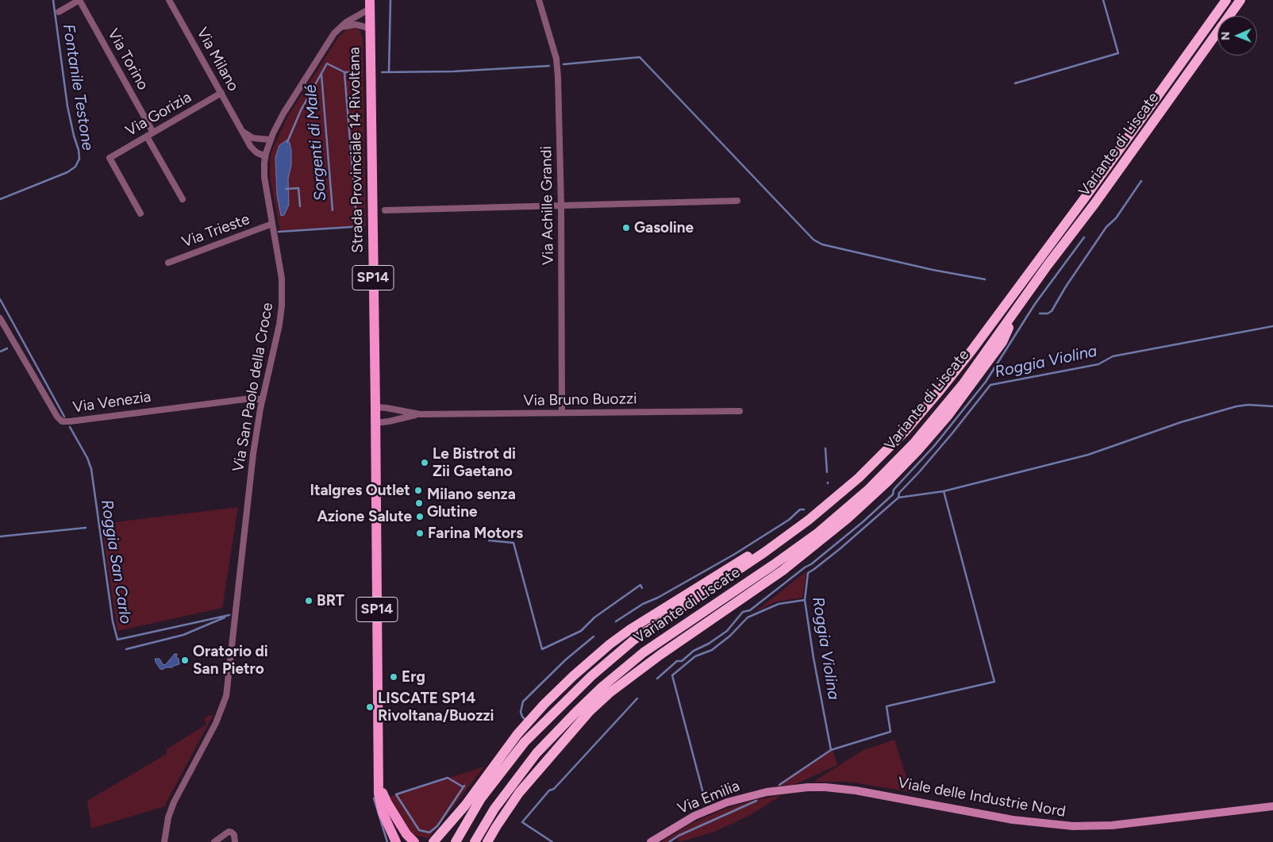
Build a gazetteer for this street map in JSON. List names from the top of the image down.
{
  "streets": {
    "highway": ["Variante di Liscate"],
    "main road": [
      "Strada Provinciale 14 Rivoltana",
      "SP14",
      "Via Emilia",
      "Viale delle Industrie Nord"
    ],
    "street": [
      "Via Torino",
      "Via Milano",
      "Via Gorizia",
      "Via Achille Grandi",
      "Via Trieste",
      "Via San Paolo della Croce",
      "Via Bruno Buozzi",
      "Via Venezia"
    ]
  },
  "crossings": [
    ["Via Torino", "Via Gorizia"],
    ["Via Milano", "Via Gorizia"],
    ["Via Milano", "Via San Paolo della Croce"],
    ["Strada Provinciale 14 Rivoltana", "Via San Paolo della Croce"],
    ["Strada Provinciale 14 Rivoltana", "Via Bruno Buozzi"],
    ["Via Achille Grandi", "Via Bruno Buozzi"],
    ["Via Trieste", "Via San Paolo della Croce"],
    ["Via San Paolo della Croce", "Via Venezia"],
    ["Via Emilia", "Viale delle Industrie Nord"]
  ],
  "water": [
    "Fontanile Testone",
    "Sorgenti di Malé",
    "Roggia Violina",
    "Roggia San Carlo"
  ],
  "places": [
    "Gasoline",
    "Le Bistrot di Zii Gaetano",
    "Italgres Outlet",
    "Milano senza Glutine",
    "Azione Salute",
    "Farina Motors",
    "BRT",
    "Oratorio di San Pietro",
    "Erg",
    "LISCATE SP14 Rivoltana/Buozzi"
  ],
  "north": "left"
}
